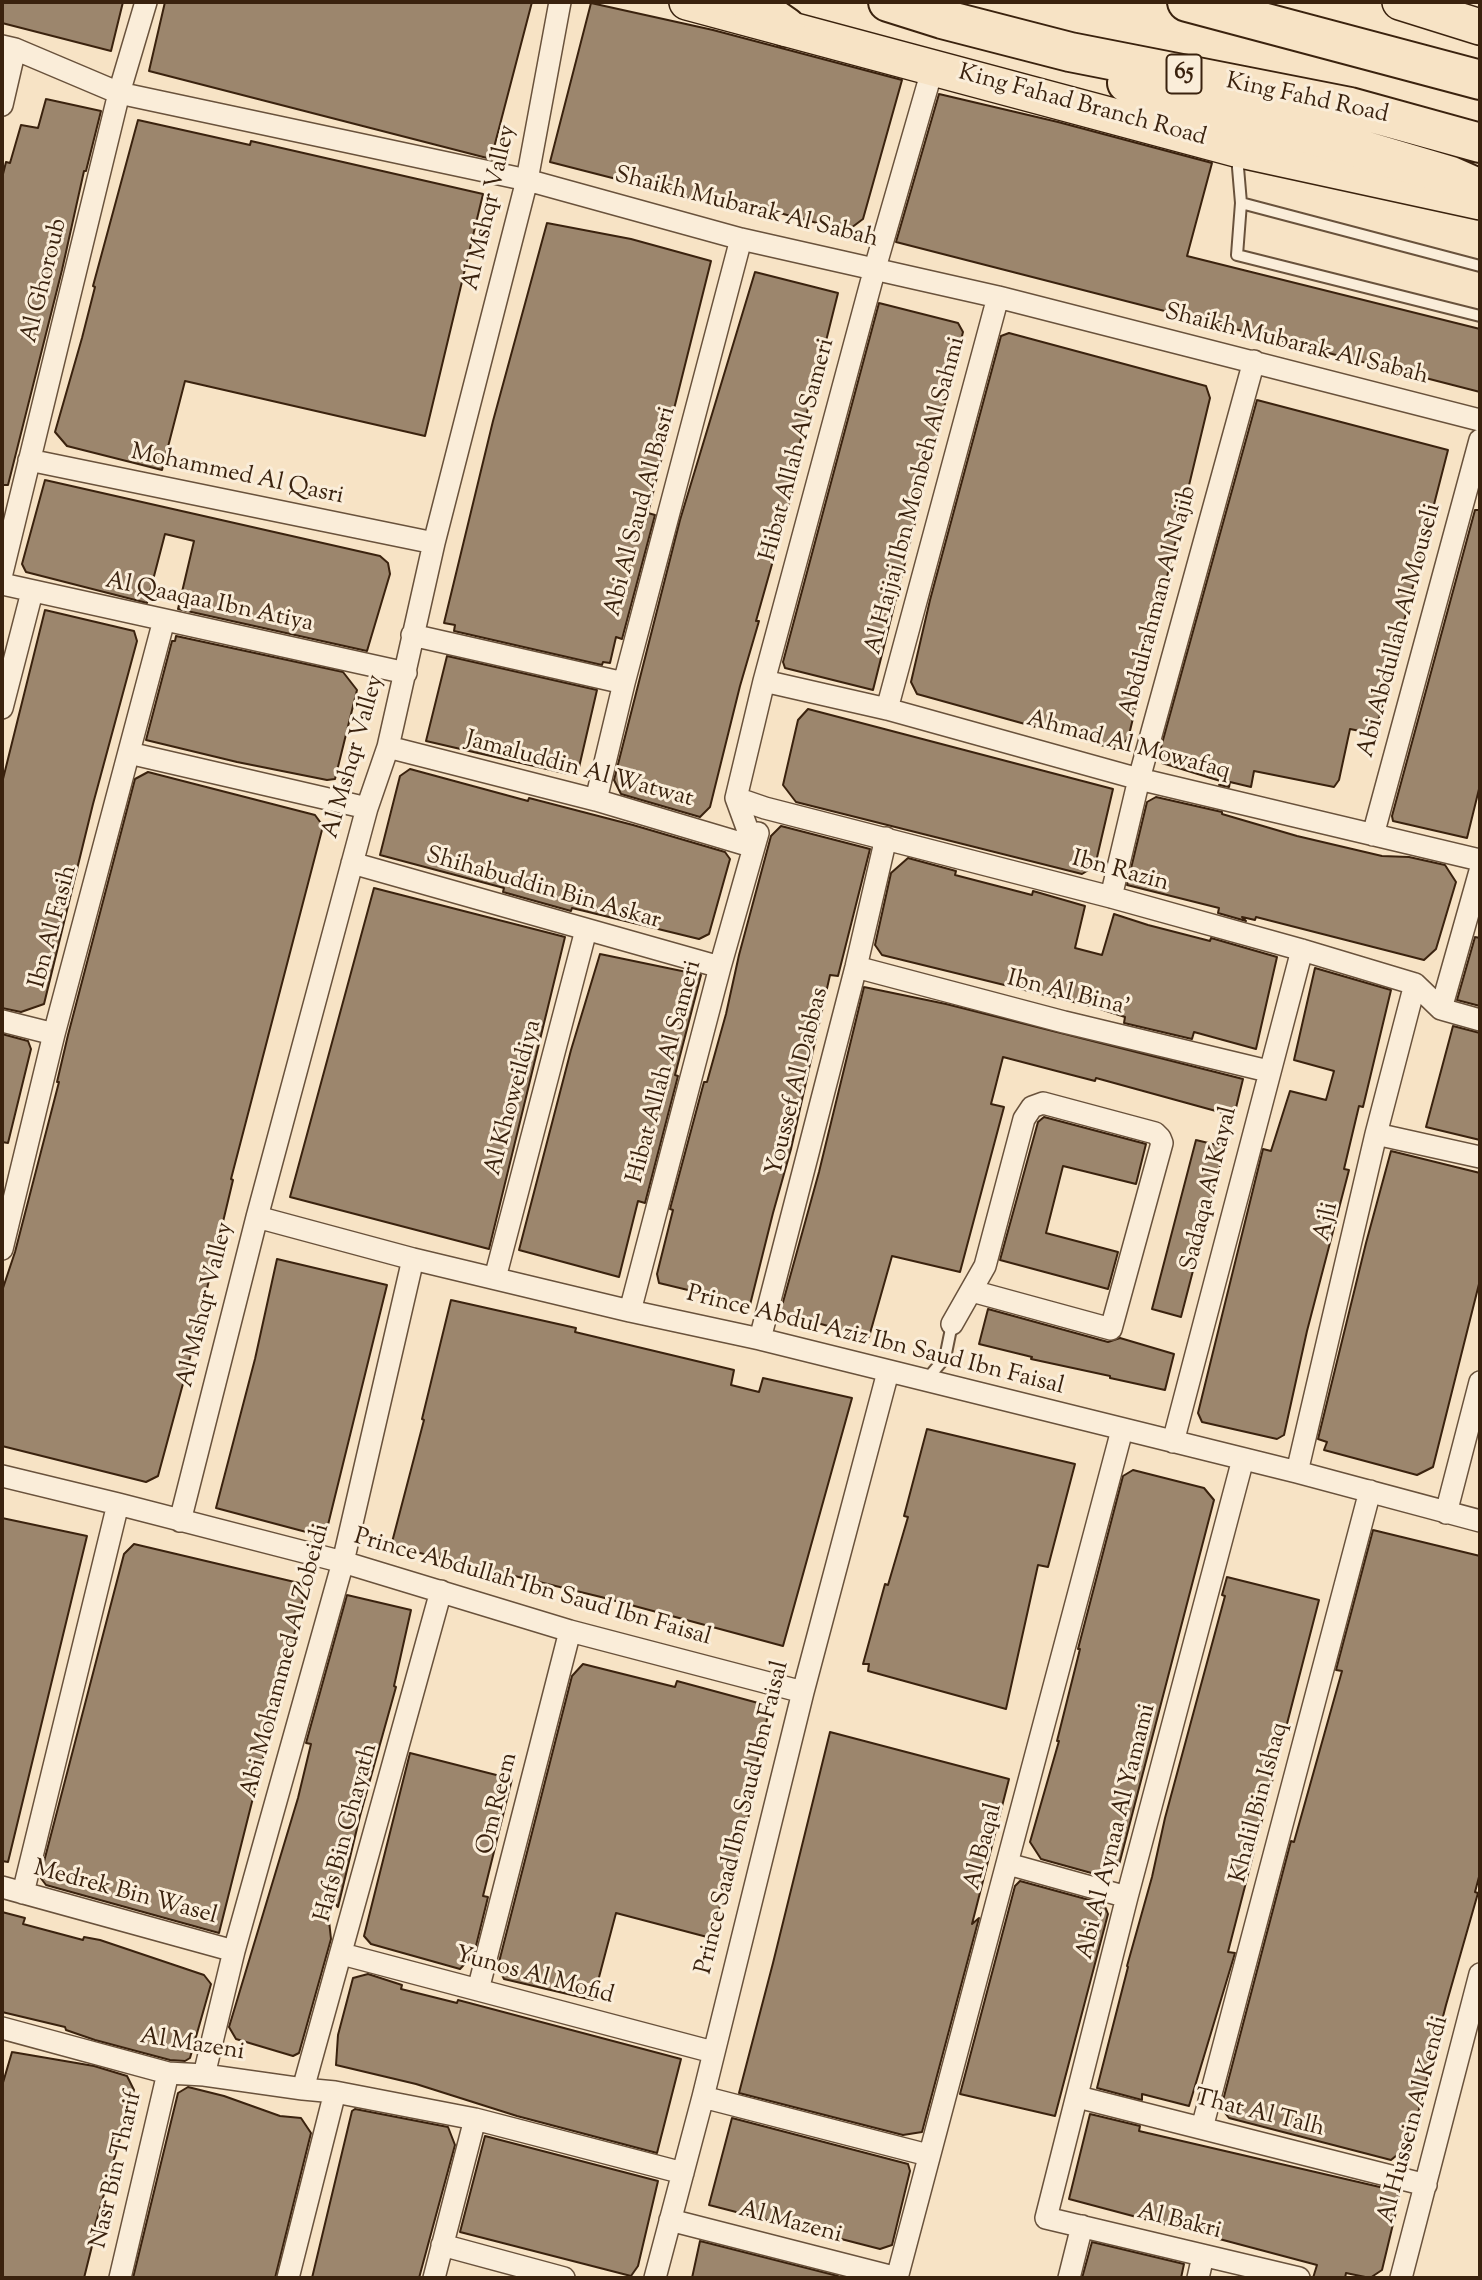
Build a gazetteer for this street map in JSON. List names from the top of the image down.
{
  "streets": {
    "highway": ["65", "King Fahd Road"],
    "main road": ["King Fahad Branch Road"],
    "street": [
      "Al Mshqr Valley",
      "Shaikh Mubarak Al Sabah",
      "Al Ghoroub",
      "Hibat Allah Al Sameri",
      "Mohammed Al Qasri",
      "Al Hajjaj Ibn Monbeh Al Sahmi",
      "Abi Al Saud Al Basri",
      "Abdulrahman Al Najib",
      "Al Qaaqaa Ibn Atiya",
      "Abi Abdullah Al Mouseli",
      "Ahmad Al Mowafaq",
      "Jamaluddin Al Watwat",
      "Ibn Razin",
      "Shihabuddin Bin Askar",
      "Ibn Al Fasih",
      "Ibn Al Bina'",
      "Youssef Al Dabbas",
      "Al Khoweildiya",
      "Sadaqa Al Kayal",
      "Ajli",
      "Prince Abdul Aziz Ibn Saud Ibn Faisal",
      "Prince Abdullah Ibn Saud Ibn Faisal",
      "Abi Mohammed Al Zobeidi",
      "Khalil Bin Ishaq",
      "Om Reem",
      "Prince Saad Ibn Saud Ibn Faisal",
      "Abi Al Aynaa Al Yamami",
      "Hafs Bin Ghayath",
      "Al Baqal",
      "Medrek Bin Wasel",
      "Yunos Al Mofid",
      "Al Mazeni",
      "That Al Talh",
      "Al Hussein Al Kendi",
      "Nasr Bin Tharif",
      "Al Bakri"
    ]
  },
  "crossings": [
    ["King Fahad Branch Road", "Hibat Allah Al Sameri"],
    ["Al Mshqr Valley", "Shaikh Mubarak Al Sabah"],
    ["Al Mshqr Valley", "Mohammed Al Qasri"],
    ["Al Mshqr Valley", "Al Qaaqaa Ibn Atiya"],
    ["Al Mshqr Valley", "Jamaluddin Al Watwat"],
    ["Al Mshqr Valley", "Shihabuddin Bin Askar"],
    ["Al Mshqr Valley", "Prince Abdul Aziz Ibn Saud Ibn Faisal"],
    ["Al Mshqr Valley", "Prince Abdullah Ibn Saud Ibn Faisal"],
    ["Shaikh Mubarak Al Sabah", "Al Ghoroub"],
    ["Shaikh Mubarak Al Sabah", "Hibat Allah Al Sameri"],
    ["Shaikh Mubarak Al Sabah", "Al Hajjaj Ibn Monbeh Al Sahmi"],
    ["Shaikh Mubarak Al Sabah", "Abi Al Saud Al Basri"],
    ["Shaikh Mubarak Al Sabah", "Abdulrahman Al Najib"],
    ["Al Ghoroub", "Mohammed Al Qasri"],
    ["Hibat Allah Al Sameri", "Ahmad Al Mowafaq"],
    ["Hibat Allah Al Sameri", "Jamaluddin Al Watwat"],
    ["Hibat Allah Al Sameri", "Ibn Razin"],
    ["Hibat Allah Al Sameri", "Shihabuddin Bin Askar"],
    ["Hibat Allah Al Sameri", "Prince Abdul Aziz Ibn Saud Ibn Faisal"],
    ["Al Hajjaj Ibn Monbeh Al Sahmi", "Ahmad Al Mowafaq"],
    ["Abi Al Saud Al Basri", "Jamaluddin Al Watwat"],
    ["Abdulrahman Al Najib", "Ahmad Al Mowafaq"],
    ["Abdulrahman Al Najib", "Ibn Razin"],
    ["Al Qaaqaa Ibn Atiya", "Ibn Al Fasih"],
    ["Abi Abdullah Al Mouseli", "Ahmad Al Mowafaq"],
    ["Ibn Razin", "Youssef Al Dabbas"],
    ["Ibn Razin", "Sadaqa Al Kayal"],
    ["Ibn Razin", "Ajli"],
    ["Shihabuddin Bin Askar", "Al Khoweildiya"],
    ["Ibn Al Bina'", "Youssef Al Dabbas"],
    ["Ibn Al Bina'", "Sadaqa Al Kayal"],
    ["Youssef Al Dabbas", "Prince Abdul Aziz Ibn Saud Ibn Faisal"],
    ["Al Khoweildiya", "Prince Abdul Aziz Ibn Saud Ibn Faisal"],
    ["Sadaqa Al Kayal", "Prince Abdul Aziz Ibn Saud Ibn Faisal"],
    ["Ajli", "Prince Abdul Aziz Ibn Saud Ibn Faisal"],
    ["Prince Abdul Aziz Ibn Saud Ibn Faisal", "Abi Mohammed Al Zobeidi"],
    ["Prince Abdul Aziz Ibn Saud Ibn Faisal", "Khalil Bin Ishaq"],
    ["Prince Abdul Aziz Ibn Saud Ibn Faisal", "Prince Saad Ibn Saud Ibn Faisal"],
    ["Prince Abdul Aziz Ibn Saud Ibn Faisal", "Abi Al Aynaa Al Yamami"],
    ["Prince Abdul Aziz Ibn Saud Ibn Faisal", "Al Baqal"],
    ["Prince Abdullah Ibn Saud Ibn Faisal", "Abi Mohammed Al Zobeidi"],
    ["Prince Abdullah Ibn Saud Ibn Faisal", "Om Reem"],
    ["Prince Abdullah Ibn Saud Ibn Faisal", "Prince Saad Ibn Saud Ibn Faisal"],
    ["Prince Abdullah Ibn Saud Ibn Faisal", "Hafs Bin Ghayath"],
    ["Abi Mohammed Al Zobeidi", "Medrek Bin Wasel"],
    ["Abi Mohammed Al Zobeidi", "Al Mazeni"],
    ["Khalil Bin Ishaq", "That Al Talh"],
    ["Om Reem", "Yunos Al Mofid"],
    ["Prince Saad Ibn Saud Ibn Faisal", "Yunos Al Mofid"],
    ["Prince Saad Ibn Saud Ibn Faisal", "Al Mazeni"],
    ["Abi Al Aynaa Al Yamami", "That Al Talh"],
    ["Abi Al Aynaa Al Yamami", "Al Bakri"],
    ["Hafs Bin Ghayath", "Yunos Al Mofid"],
    ["Hafs Bin Ghayath", "Al Mazeni"],
    ["Al Baqal", "Al Mazeni"],
    ["Al Mazeni", "Nasr Bin Tharif"],
    ["That Al Talh", "Al Hussein Al Kendi"]
  ]
}
